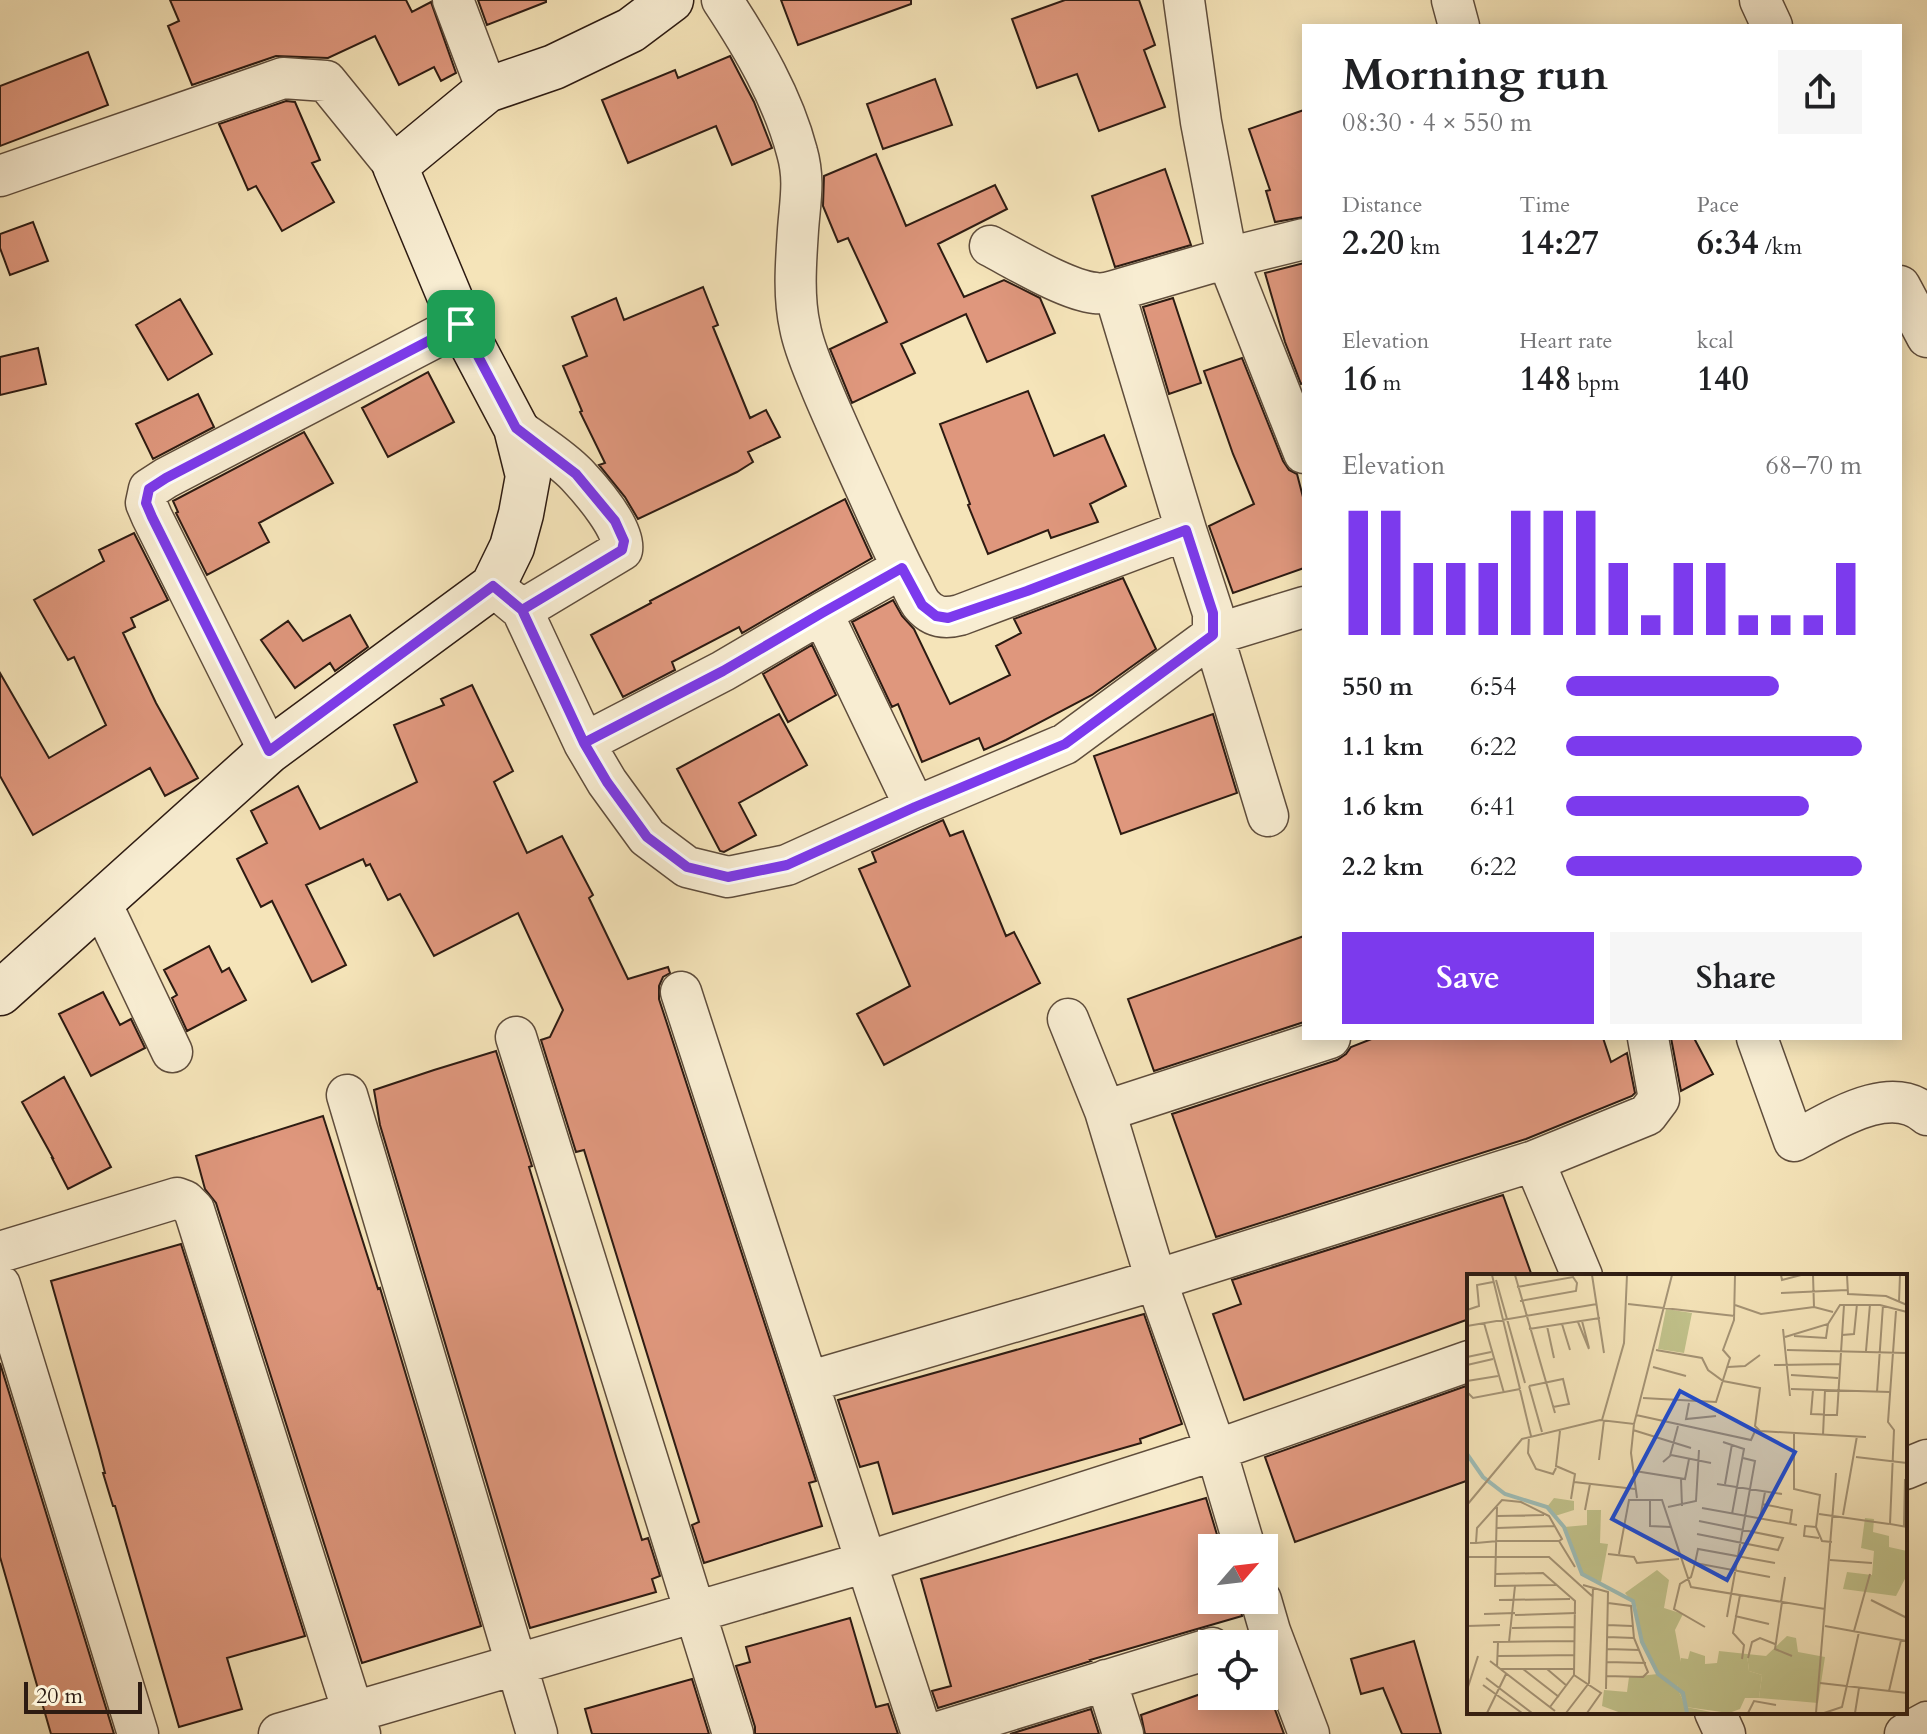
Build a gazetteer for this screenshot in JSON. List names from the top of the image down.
{
  "scale_bar": "20 m",
  "north": "top right",
  "page": {
    "heading": ["Morning run", "08:30 · 4 × 550 m"],
    "stats": [
      ["Distance", "2.20 km"],
      ["Time", "14:27"],
      ["Pace", "6:34 /km"],
      ["Elevation", "16 m"],
      ["Heart rate", "148 bpm"],
      ["kcal", "140"]
    ],
    "chart": ["Elevation", "68–70 m"],
    "list": [
      {
        "name": "550 m",
        "note": "6:54"
      },
      {
        "name": "1.1 km",
        "note": "6:22"
      },
      {
        "name": "1.6 km",
        "note": "6:41"
      },
      {
        "name": "2.2 km",
        "note": "6:22"
      }
    ],
    "buttons": ["Save", "Share"],
    "scale": "20 m"
  }
}
